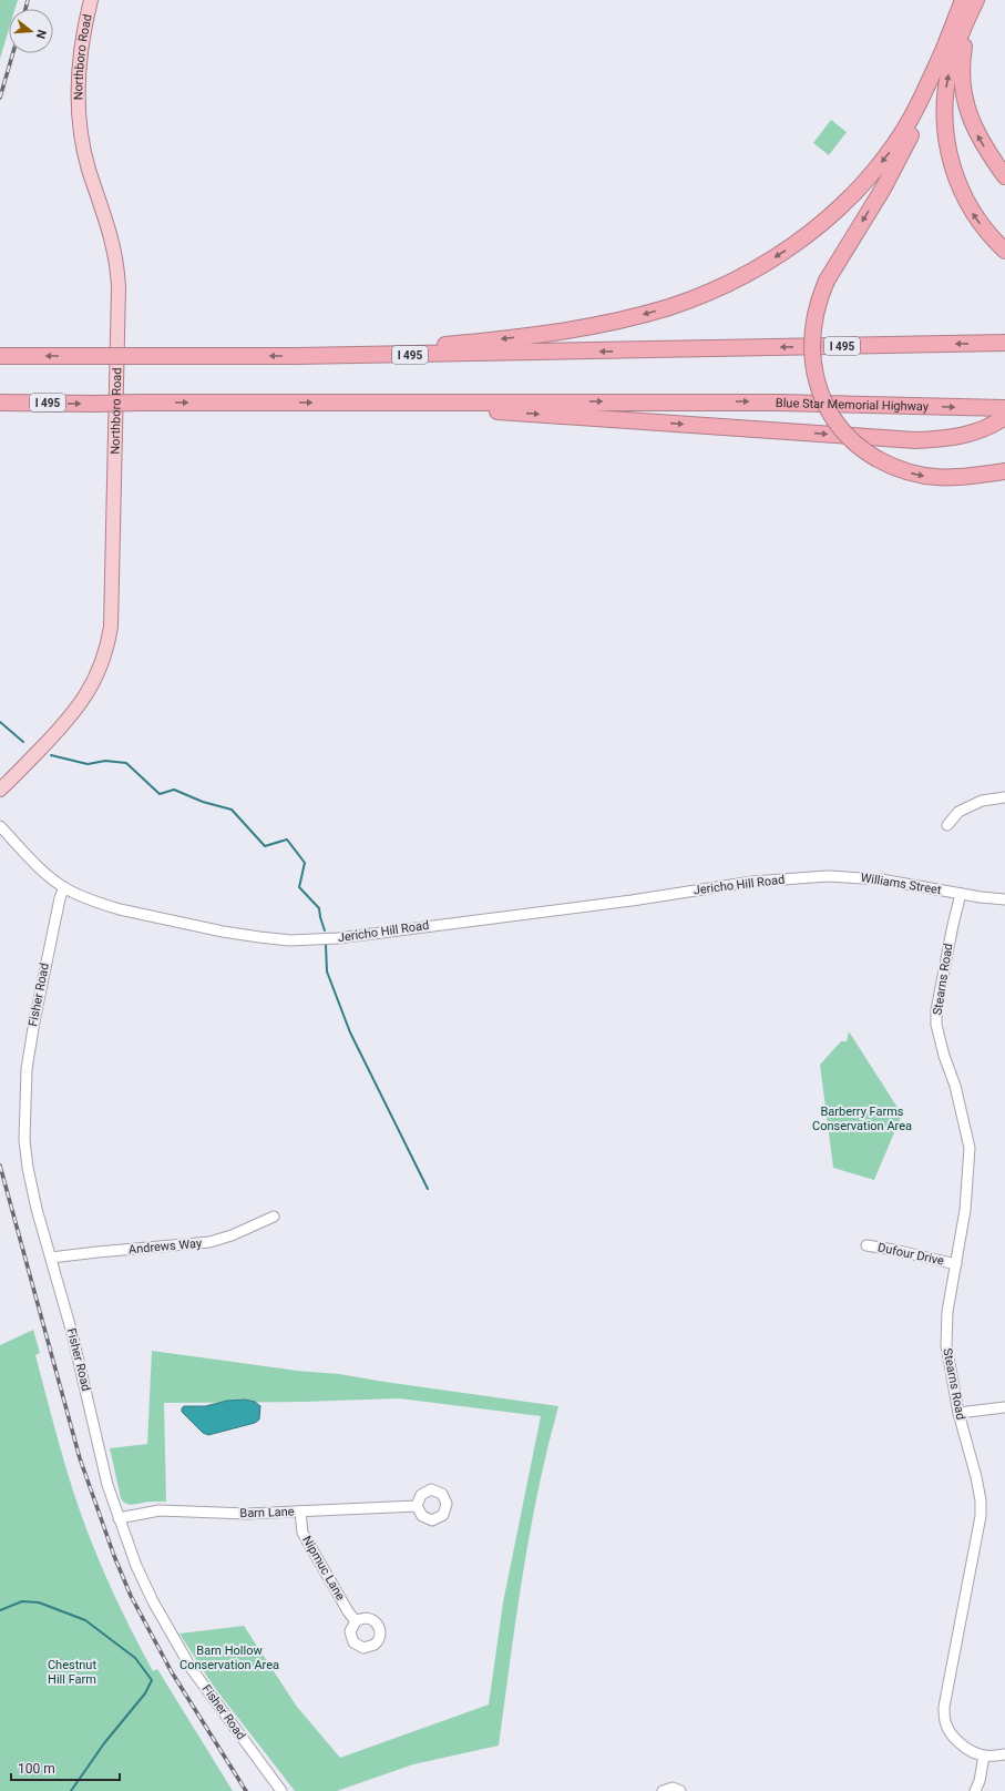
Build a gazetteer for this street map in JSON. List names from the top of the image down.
{
  "streets": {
    "highway": ["I 495", "Blue Star Memorial Highway"],
    "main road": ["Northboro Road"],
    "street": [
      "Williams Street",
      "Jericho Hill Road",
      "Stearns Road",
      "Fisher Road",
      "Andrews Way",
      "Dufour Drive",
      "Barn Lane",
      "Nipmuc Lane"
    ]
  },
  "crossings": [
    ["I 495", "Blue Star Memorial Highway"],
    ["Williams Street", "Jericho Hill Road"],
    ["Williams Street", "Stearns Road"],
    ["Jericho Hill Road", "Fisher Road"],
    ["Stearns Road", "Dufour Drive"],
    ["Fisher Road", "Andrews Way"],
    ["Fisher Road", "Barn Lane"],
    ["Barn Lane", "Nipmuc Lane"]
  ],
  "parks": ["Barberry Farms Conservation Area", "Barn Hollow Conservation Area", "Chestnut Hill Farm"],
  "scale_bar": "100 m",
  "north": "right"
}
